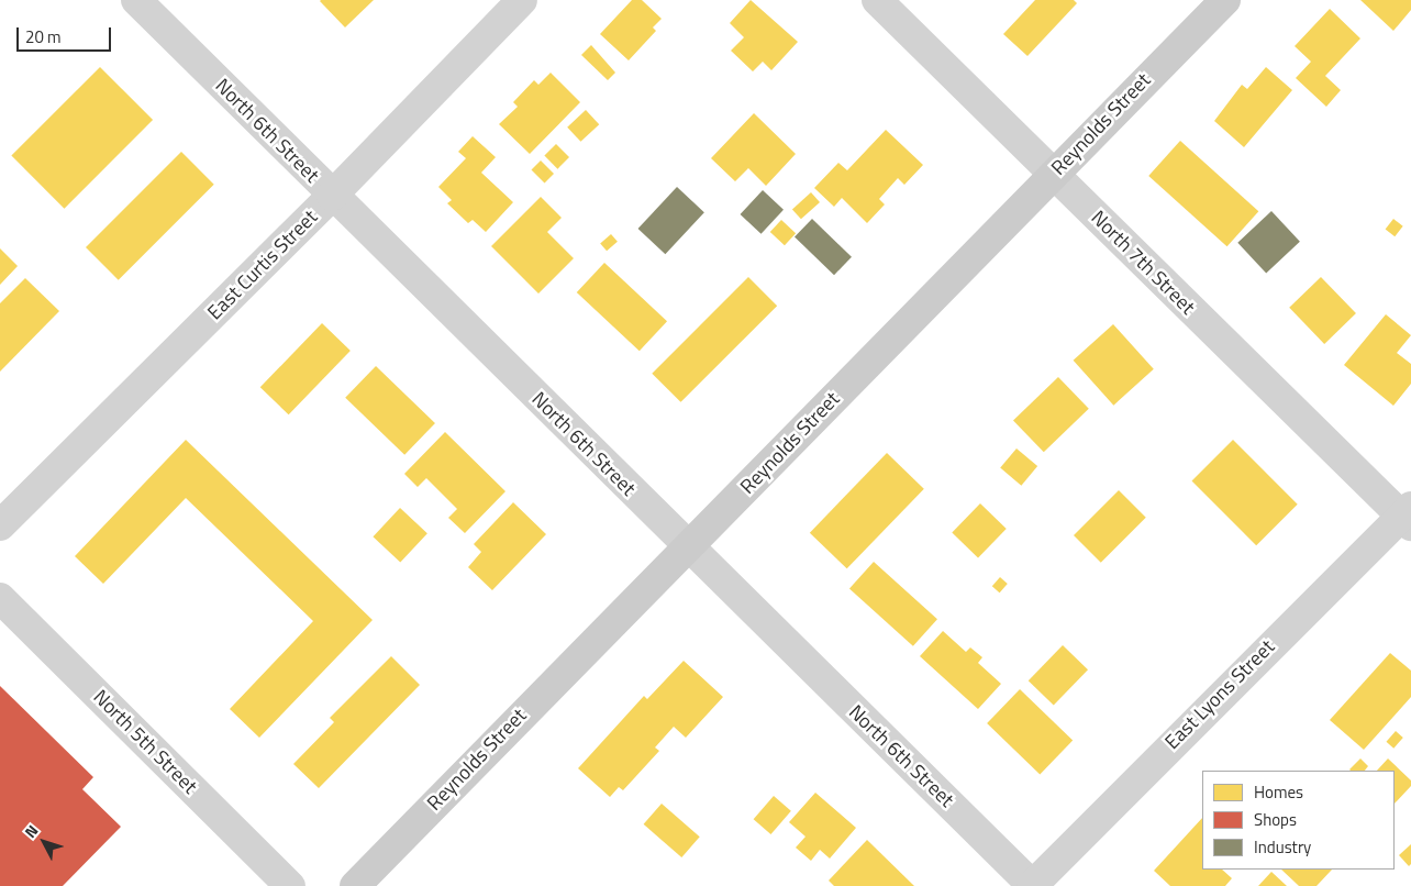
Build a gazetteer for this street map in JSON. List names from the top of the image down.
{
  "streets": {
    "main road": ["Reynolds Street"],
    "street": [
      "North 6th Street",
      "North 7th Street",
      "East Curtis Street",
      "East Lyons Street",
      "North 5th Street"
    ]
  },
  "crossings": [
    ["Reynolds Street", "North 6th Street"],
    ["Reynolds Street", "North 7th Street"],
    ["North 6th Street", "East Curtis Street"],
    ["North 6th Street", "East Lyons Street"],
    ["North 7th Street", "East Lyons Street"]
  ],
  "legend": ["Homes", "Shops", "Industry"],
  "scale_bar": "20 m",
  "north": "top left"
}
